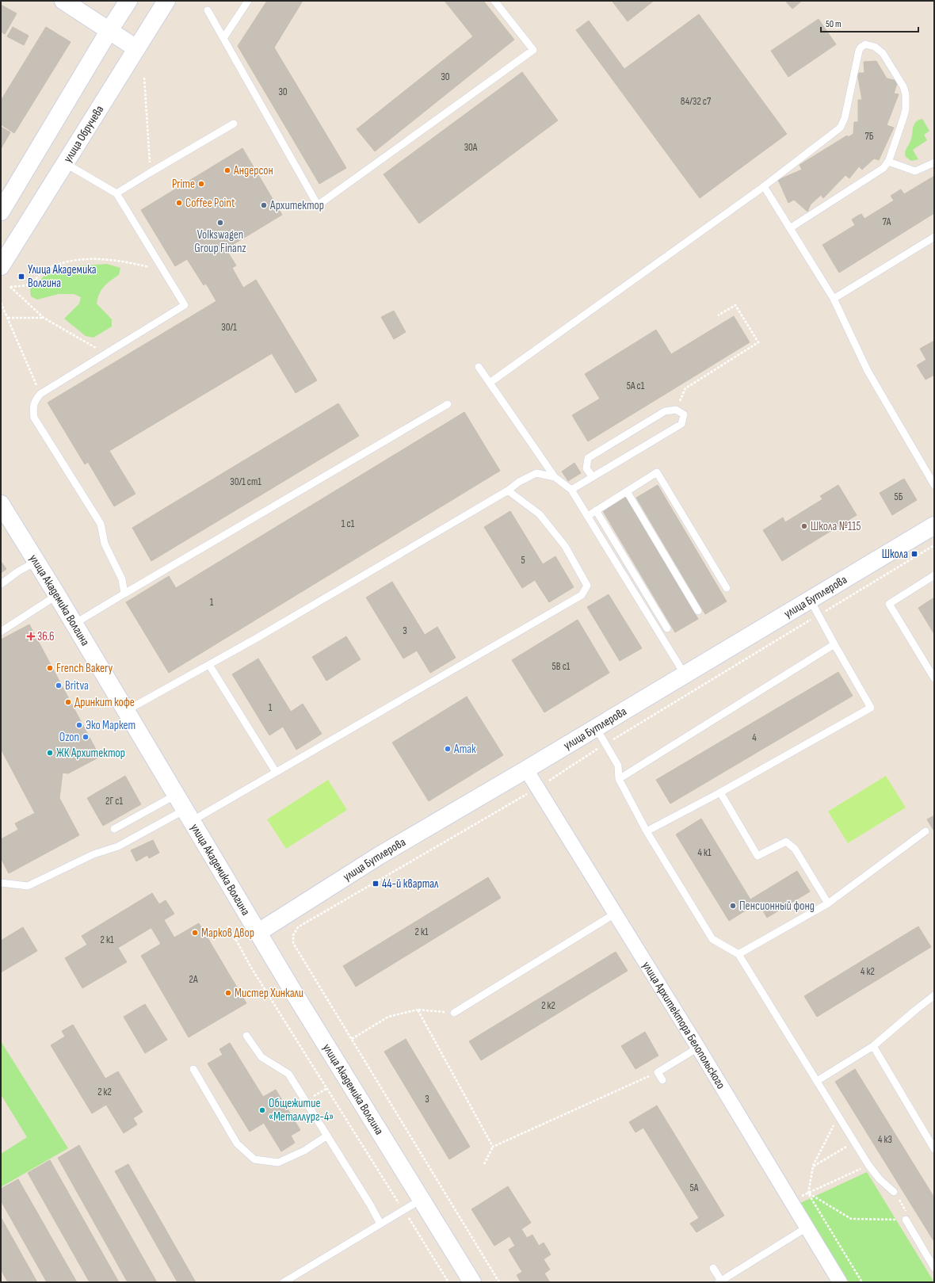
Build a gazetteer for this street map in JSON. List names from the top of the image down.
{
  "streets": {
    "street": [
      "улица Обручева",
      "улица Бутлерова",
      "улица Академика Волгина",
      "улица Архитектора Белопольского"
    ]
  },
  "crossings": [
    ["улица Бутлерова", "улица Академика Волгина"],
    ["улица Бутлерова", "улица Архитектора Белопольского"]
  ],
  "places": {
    "other": [
      "Андерсон",
      "Prime",
      "Coffee Point",
      "Архитектор",
      "Volkswagen Group Finanz",
      "Школа №115",
      "French Bakery",
      "Britva",
      "Дринкит кофе",
      "Эко Маркет",
      "Ozon",
      "Атак",
      "ЖК Архитектор",
      "Пенсионный фонд",
      "Марков Двор",
      "Мистер Хинкали",
      "Общежитие «Металлург-4»"
    ],
    "transit": ["Улица Академика Волгина", "Школа", "44-й квартал"],
    "health": ["36.6"]
  },
  "house_numbers": [
    "30",
    "30",
    "84/32 с7",
    "7Б",
    "30А",
    "7А",
    "30/1",
    "5А с1",
    "30/1 ст1",
    "5Б",
    "1 с1",
    "5",
    "1",
    "3",
    "5В с1",
    "1",
    "4",
    "2Г с1",
    "4 к1",
    "2 к1",
    "2 к1",
    "4 к2",
    "2А",
    "2 к2",
    "2 к2",
    "3",
    "4 к3",
    "5А"
  ],
  "scale_bar": "50 m"
}
